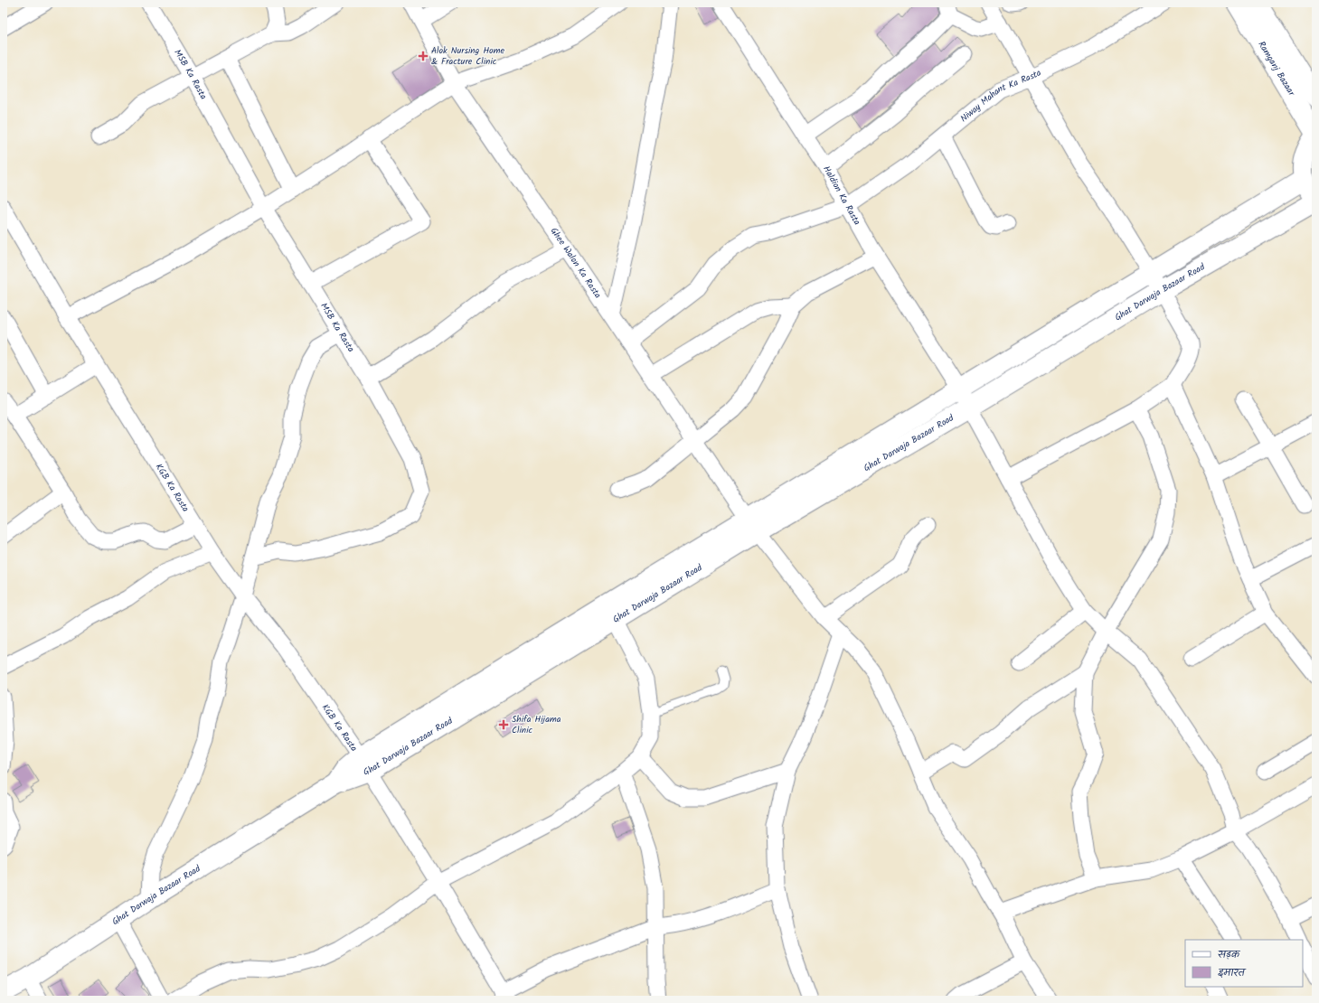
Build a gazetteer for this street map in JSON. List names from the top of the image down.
{
  "streets": {
    "street": [
      "Ramganj Bazaar",
      "MSB Ka Rasta",
      "Niway Mahant Ka Rasta",
      "Haldion Ka Rasta",
      "Ghee Walon Ka Rasta",
      "Ghat Darwaja Bazaar Road",
      "KGB Ka Rasta"
    ]
  },
  "crossings": [
    ["Niway Mahant Ka Rasta", "Haldion Ka Rasta"],
    ["Niway Mahant Ka Rasta", "Ghee Walon Ka Rasta"],
    ["Haldion Ka Rasta", "Ghat Darwaja Bazaar Road"],
    ["Ghee Walon Ka Rasta", "Ghat Darwaja Bazaar Road"],
    ["Ghat Darwaja Bazaar Road", "KGB Ka Rasta"]
  ],
  "places": {
    "health": ["Alok Nursing Home & Fracture Clinic", "Shifa Hijama Clinic"]
  },
  "legend": ["सड़क", "इमारत"]
}
